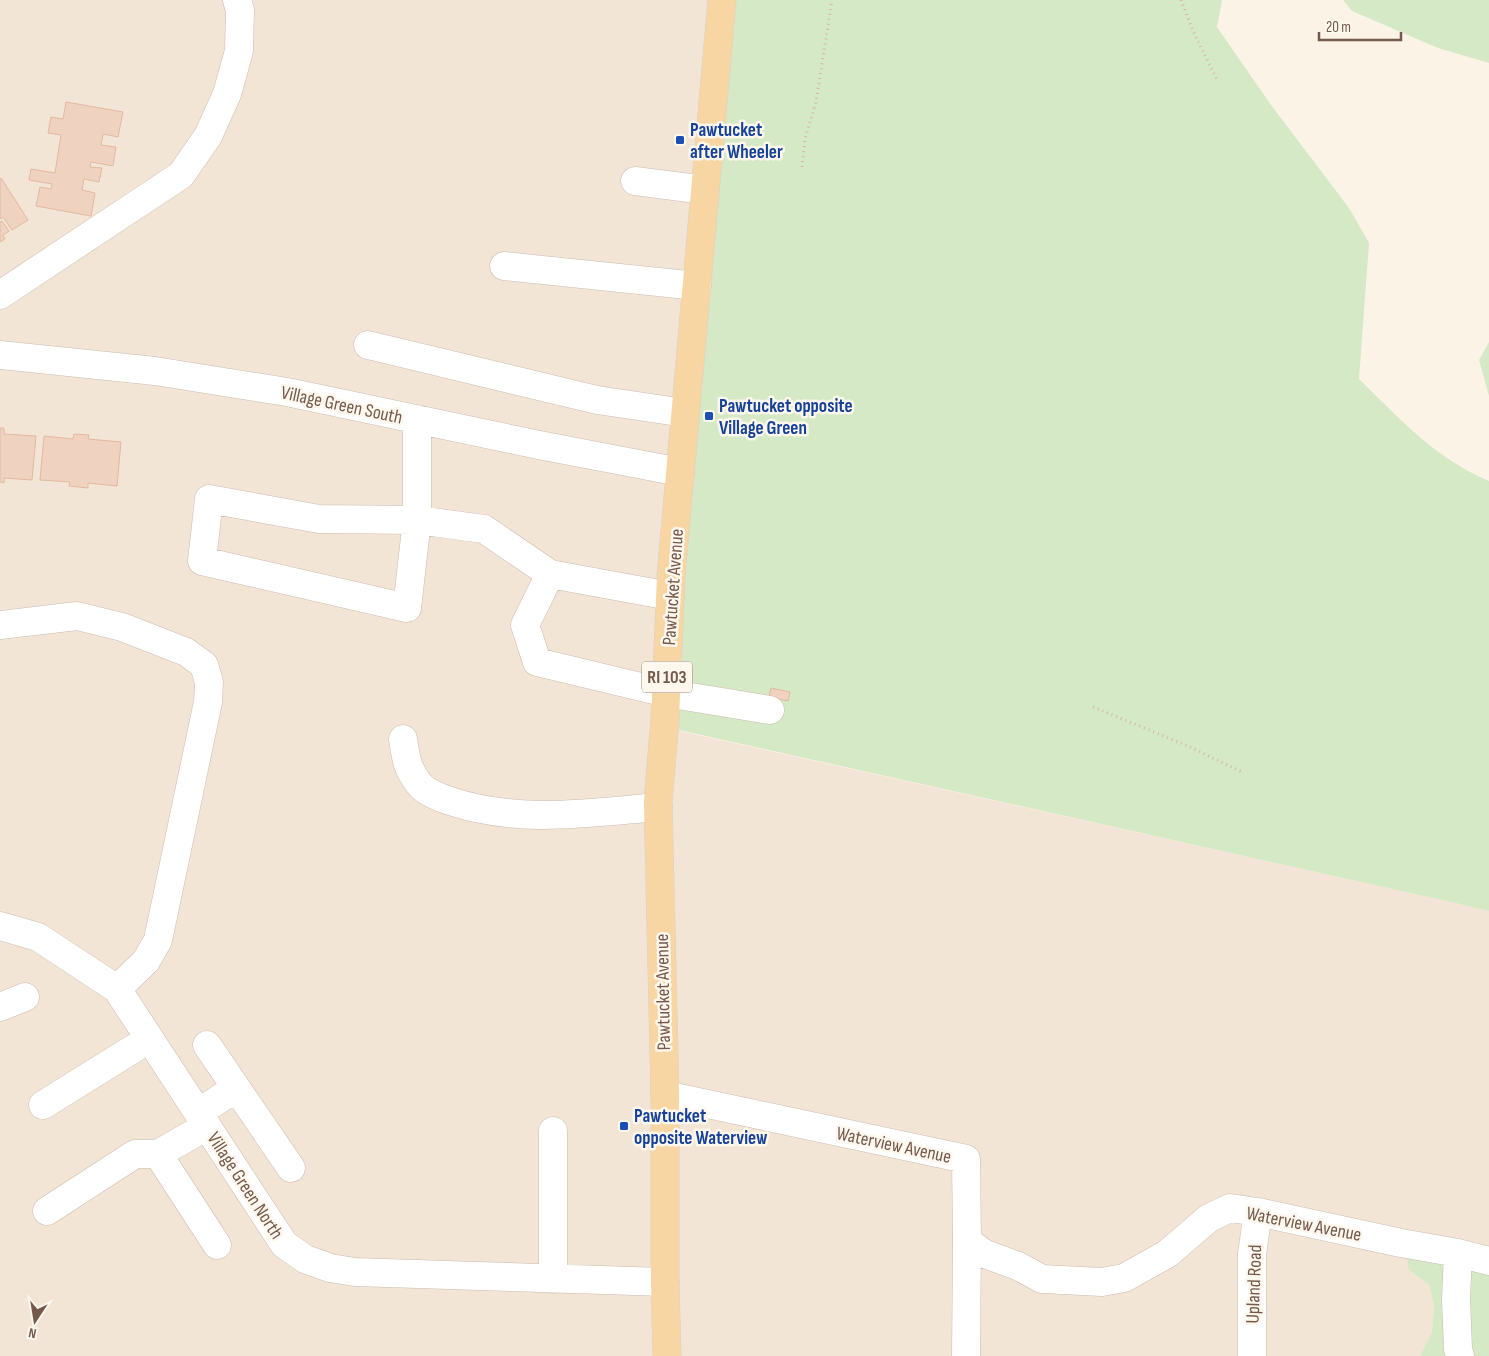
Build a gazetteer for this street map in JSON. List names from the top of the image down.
{
  "streets": {
    "main road": ["Pawtucket Avenue", "RI 103"],
    "street": [
      "Village Green South",
      "Waterview Avenue",
      "Village Green North",
      "Upland Road"
    ]
  },
  "crossings": [
    ["Village Green South", "Pawtucket Avenue"],
    ["Pawtucket Avenue", "Waterview Avenue"],
    ["Pawtucket Avenue", "Village Green North"],
    ["Waterview Avenue", "Upland Road"]
  ],
  "places": {
    "transit": ["Pawtucket after Wheeler", "Pawtucket opposite Village Green", "Pawtucket opposite Waterview"]
  },
  "scale_bar": "20 m",
  "north": "bottom"
}
